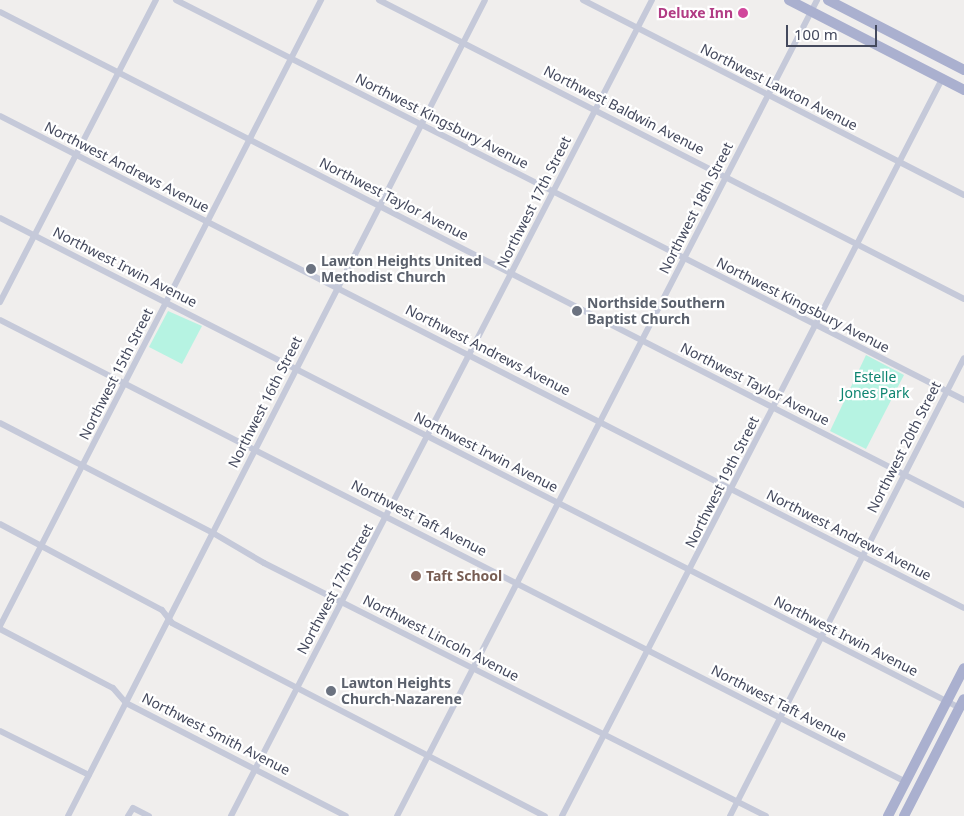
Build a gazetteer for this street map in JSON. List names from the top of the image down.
{
  "streets": {
    "street": [
      "Northwest Lawton Avenue",
      "Northwest Baldwin Avenue",
      "Northwest Kingsbury Avenue",
      "Northwest Andrews Avenue",
      "Northwest Taylor Avenue",
      "Northwest 17th Street",
      "Northwest 18th Street",
      "Northwest Irwin Avenue",
      "Northwest 15th Street",
      "Northwest 16th Street",
      "Northwest 20th Street",
      "Northwest 19th Street",
      "Northwest Taft Avenue",
      "Northwest Lincoln Avenue",
      "Northwest Smith Avenue"
    ]
  },
  "crossings": [
    ["Northwest Lawton Avenue", "Northwest 17th Street"],
    ["Northwest Lawton Avenue", "Northwest 18th Street"],
    ["Northwest Lawton Avenue", "Northwest 19th Street"],
    ["Northwest Baldwin Avenue", "Northwest 17th Street"],
    ["Northwest Baldwin Avenue", "Northwest 18th Street"],
    ["Northwest Baldwin Avenue", "Northwest 16th Street"],
    ["Northwest Baldwin Avenue", "Northwest 19th Street"],
    ["Northwest Kingsbury Avenue", "Northwest 17th Street"],
    ["Northwest Kingsbury Avenue", "Northwest 18th Street"],
    ["Northwest Kingsbury Avenue", "Northwest 15th Street"],
    ["Northwest Kingsbury Avenue", "Northwest 16th Street"],
    ["Northwest Kingsbury Avenue", "Northwest 20th Street"],
    ["Northwest Kingsbury Avenue", "Northwest 19th Street"],
    ["Northwest Andrews Avenue", "Northwest 17th Street"],
    ["Northwest Andrews Avenue", "Northwest 18th Street"],
    ["Northwest Andrews Avenue", "Northwest 15th Street"],
    ["Northwest Andrews Avenue", "Northwest 16th Street"],
    ["Northwest Andrews Avenue", "Northwest 20th Street"],
    ["Northwest Andrews Avenue", "Northwest 19th Street"],
    ["Northwest Taylor Avenue", "Northwest 17th Street"],
    ["Northwest Taylor Avenue", "Northwest 18th Street"],
    ["Northwest Taylor Avenue", "Northwest 15th Street"],
    ["Northwest Taylor Avenue", "Northwest 16th Street"],
    ["Northwest Taylor Avenue", "Northwest 20th Street"],
    ["Northwest Taylor Avenue", "Northwest 19th Street"],
    ["Northwest 17th Street", "Northwest Irwin Avenue"],
    ["Northwest 17th Street", "Northwest Taft Avenue"],
    ["Northwest 17th Street", "Northwest Lincoln Avenue"],
    ["Northwest 17th Street", "Northwest Smith Avenue"],
    ["Northwest 18th Street", "Northwest Irwin Avenue"],
    ["Northwest 18th Street", "Northwest Taft Avenue"],
    ["Northwest 18th Street", "Northwest Lincoln Avenue"],
    ["Northwest Irwin Avenue", "Northwest 15th Street"],
    ["Northwest Irwin Avenue", "Northwest 16th Street"],
    ["Northwest Irwin Avenue", "Northwest 20th Street"],
    ["Northwest Irwin Avenue", "Northwest 19th Street"],
    ["Northwest 15th Street", "Northwest Taft Avenue"],
    ["Northwest 15th Street", "Northwest Lincoln Avenue"],
    ["Northwest 15th Street", "Northwest Smith Avenue"],
    ["Northwest 16th Street", "Northwest Taft Avenue"],
    ["Northwest 16th Street", "Northwest Lincoln Avenue"],
    ["Northwest 16th Street", "Northwest Smith Avenue"],
    ["Northwest 20th Street", "Northwest Taft Avenue"],
    ["Northwest 20th Street", "Northwest Lincoln Avenue"],
    ["Northwest 19th Street", "Northwest Taft Avenue"],
    ["Northwest 19th Street", "Northwest Lincoln Avenue"]
  ],
  "parks": ["Estelle Jones Park"],
  "places": [
    "Deluxe Inn",
    "Lawton Heights United Methodist Church",
    "Northside Southern Baptist Church",
    "Taft School",
    "Lawton Heights Church-Nazarene"
  ],
  "scale_bar": "100 m"
}
